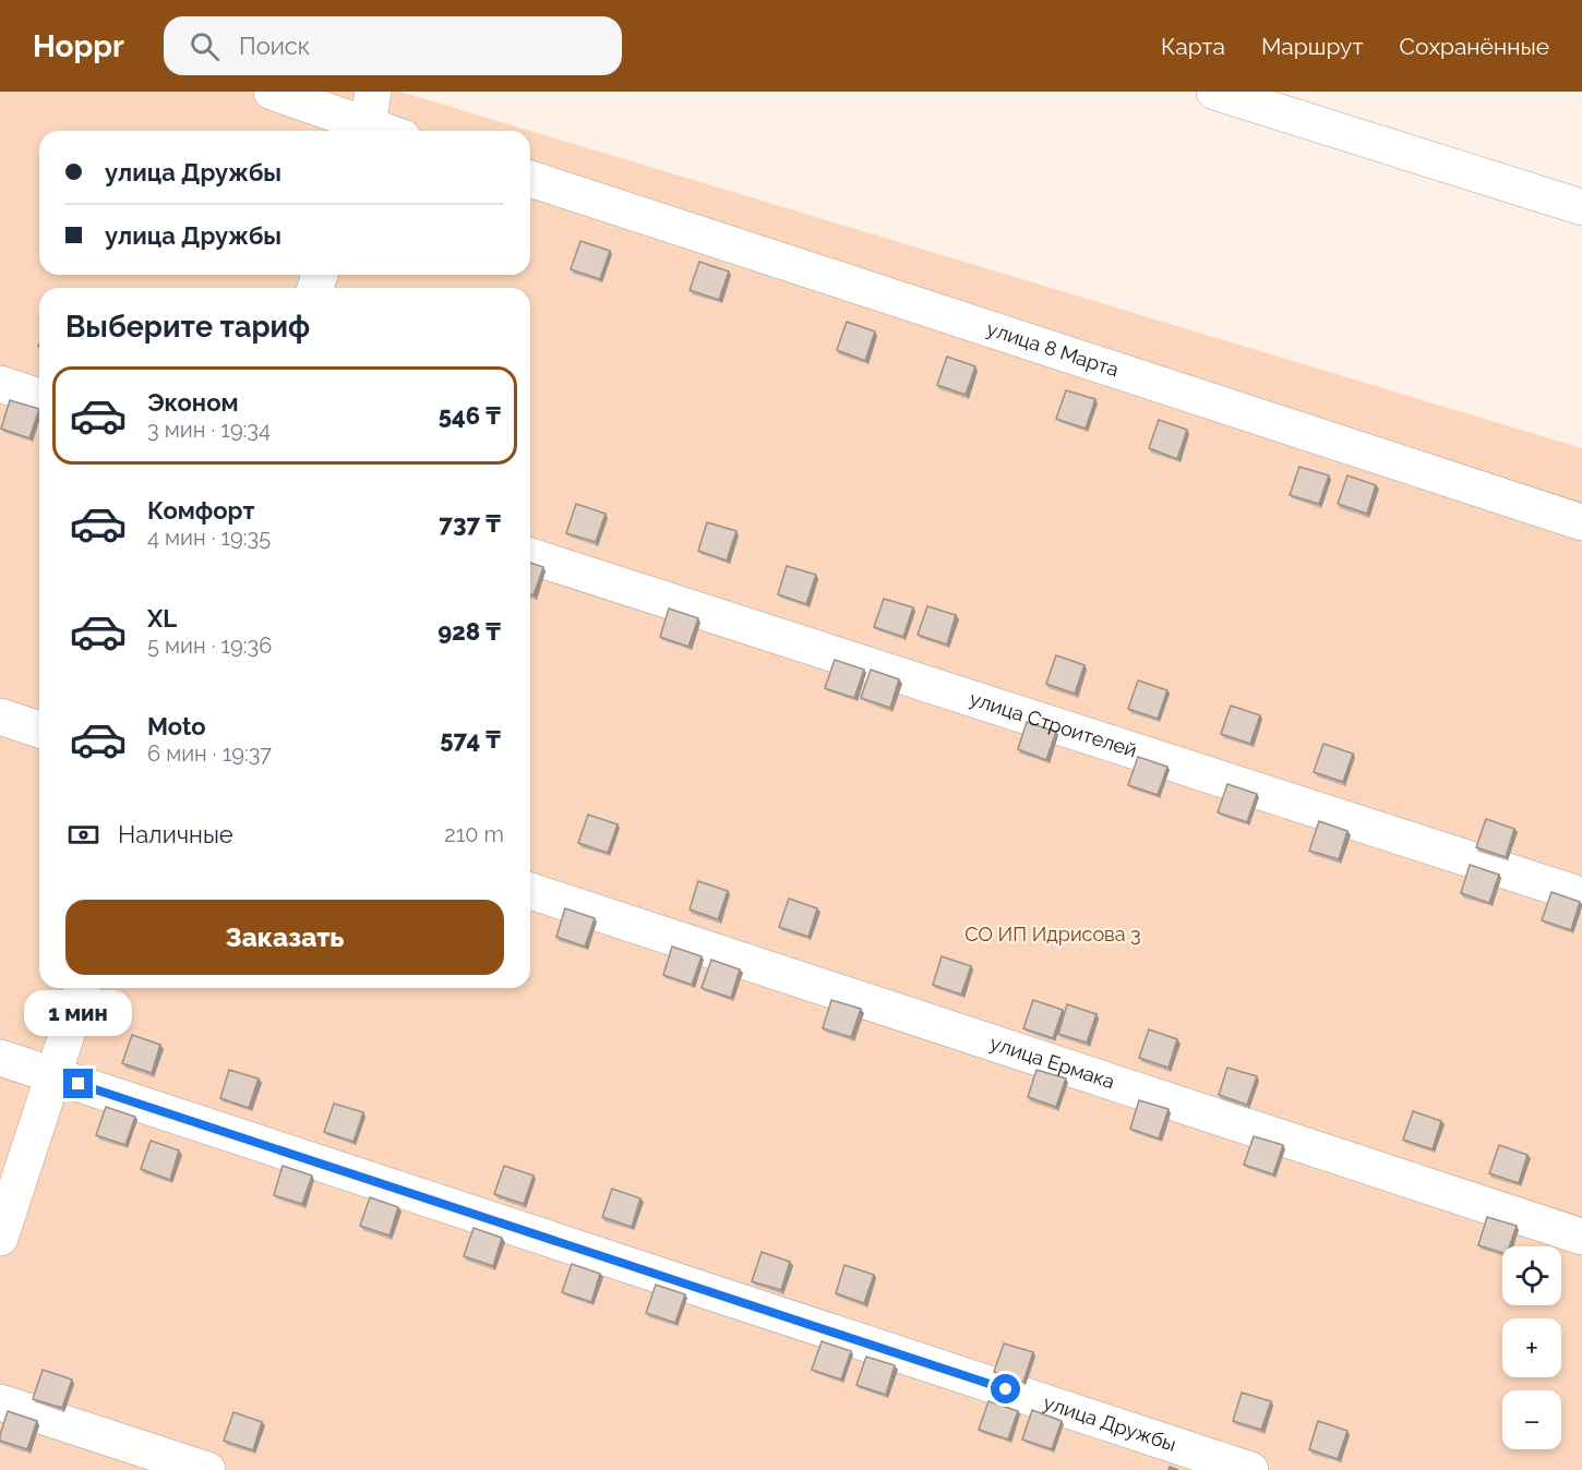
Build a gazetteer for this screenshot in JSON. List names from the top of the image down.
{
  "streets": {
    "street": [
      "улица 8 Марта",
      "улица Строителей",
      "улица Ермака",
      "улица Дружбы"
    ]
  },
  "parks": ["СО ИП Идрисова 3"],
  "page": {
    "header": "Hoppr",
    "search": "Поиск",
    "nav": ["Карта", "Маршрут", "Сохранённые"],
    "banner": ["улица Дружбы", "улица Дружбы"],
    "heading": "Выберите тариф",
    "list": [
      {
        "name": "Эконом",
        "note": "3 мин · 19:34",
        "value": "546 ₸"
      },
      {
        "name": "Комфорт",
        "note": "4 мин · 19:35",
        "value": "737 ₸"
      },
      {
        "name": "XL",
        "note": "5 мин · 19:36",
        "value": "928 ₸"
      },
      {
        "name": "Moto",
        "note": "6 мин · 19:37",
        "value": "574 ₸"
      }
    ],
    "pay": ["Наличные", "210 m"],
    "buttons": "Заказать",
    "bubble": "1 мин",
    "map_buttons": ["+", "−"]
  }
}
